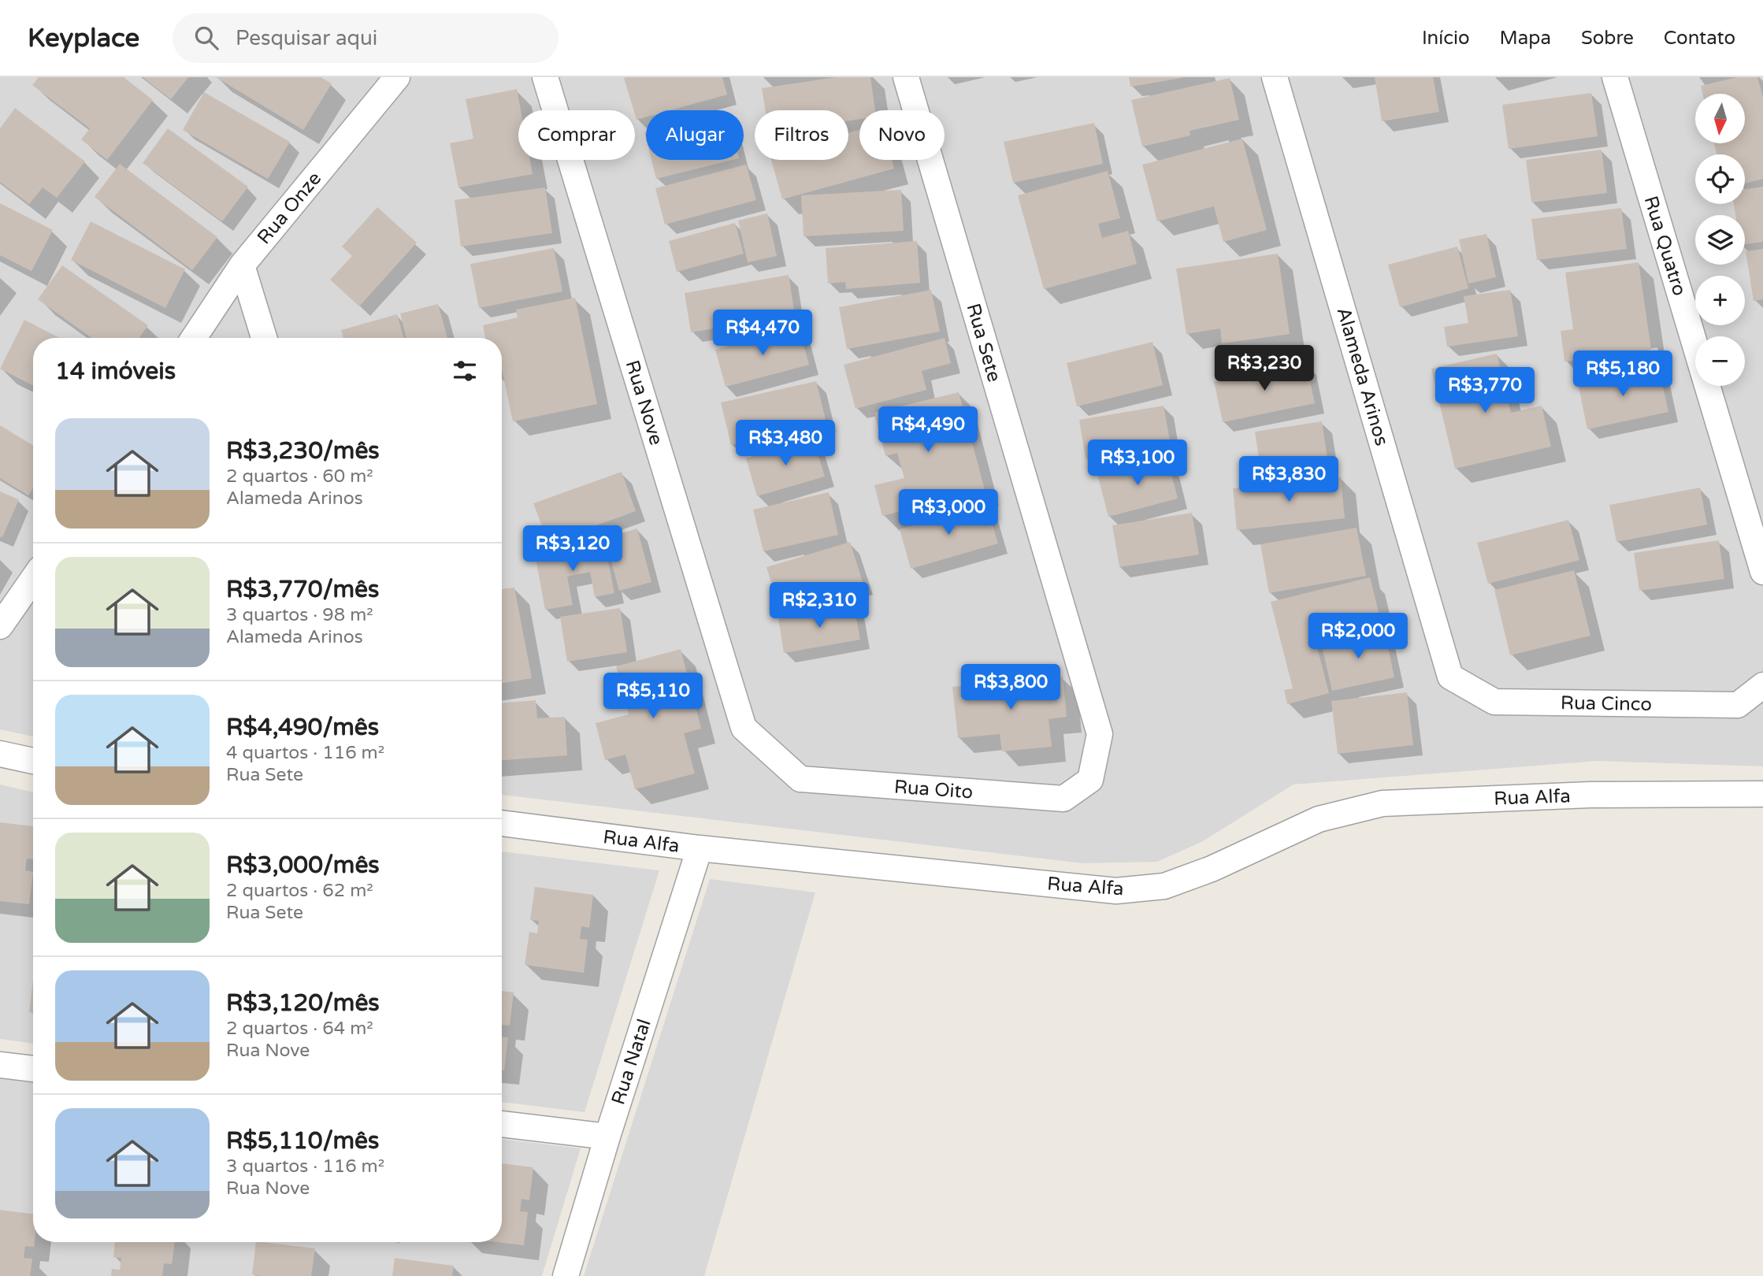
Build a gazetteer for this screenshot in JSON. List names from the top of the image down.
{
  "streets": {
    "street": [
      "Rua Onze",
      "Rua Quatro",
      "Rua Sete",
      "Alameda Arinos",
      "Rua Nove",
      "Rua Cinco",
      "Rua Oito",
      "Rua Alfa",
      "Rua Natal"
    ]
  },
  "crossings": [
    ["Rua Sete", "Rua Oito"],
    ["Alameda Arinos", "Rua Cinco"],
    ["Rua Nove", "Rua Oito"],
    ["Rua Alfa", "Rua Natal"]
  ],
  "north": "bottom",
  "page": {
    "header": "Keyplace",
    "search": "Pesquisar aqui",
    "nav": [
      "Início",
      "Mapa",
      "Sobre",
      "Contato"
    ],
    "map_buttons": ["+", "−"],
    "chip": [
      "Comprar",
      "Alugar",
      "Filtros",
      "Novo"
    ],
    "price": [
      "R$4,470",
      "R$3,230",
      "R$5,180",
      "R$3,770",
      "R$4,490",
      "R$3,480",
      "R$3,100",
      "R$3,830",
      "R$3,000",
      "R$3,120",
      "R$2,310",
      "R$2,000",
      "R$3,800",
      "R$5,110"
    ],
    "heading": "14 imóveis",
    "list": [
      {
        "name": "R$3,230/mês",
        "note": "2 quartos · 60 m² · Alameda Arinos"
      },
      {
        "name": "R$3,770/mês",
        "note": "3 quartos · 98 m² · Alameda Arinos"
      },
      {
        "name": "R$4,490/mês",
        "note": "4 quartos · 116 m² · Rua Sete"
      },
      {
        "name": "R$3,000/mês",
        "note": "2 quartos · 62 m² · Rua Sete"
      },
      {
        "name": "R$3,120/mês",
        "note": "2 quartos · 64 m² · Rua Nove"
      },
      {
        "name": "R$5,110/mês",
        "note": "3 quartos · 116 m² · Rua Nove"
      }
    ]
  }
}
